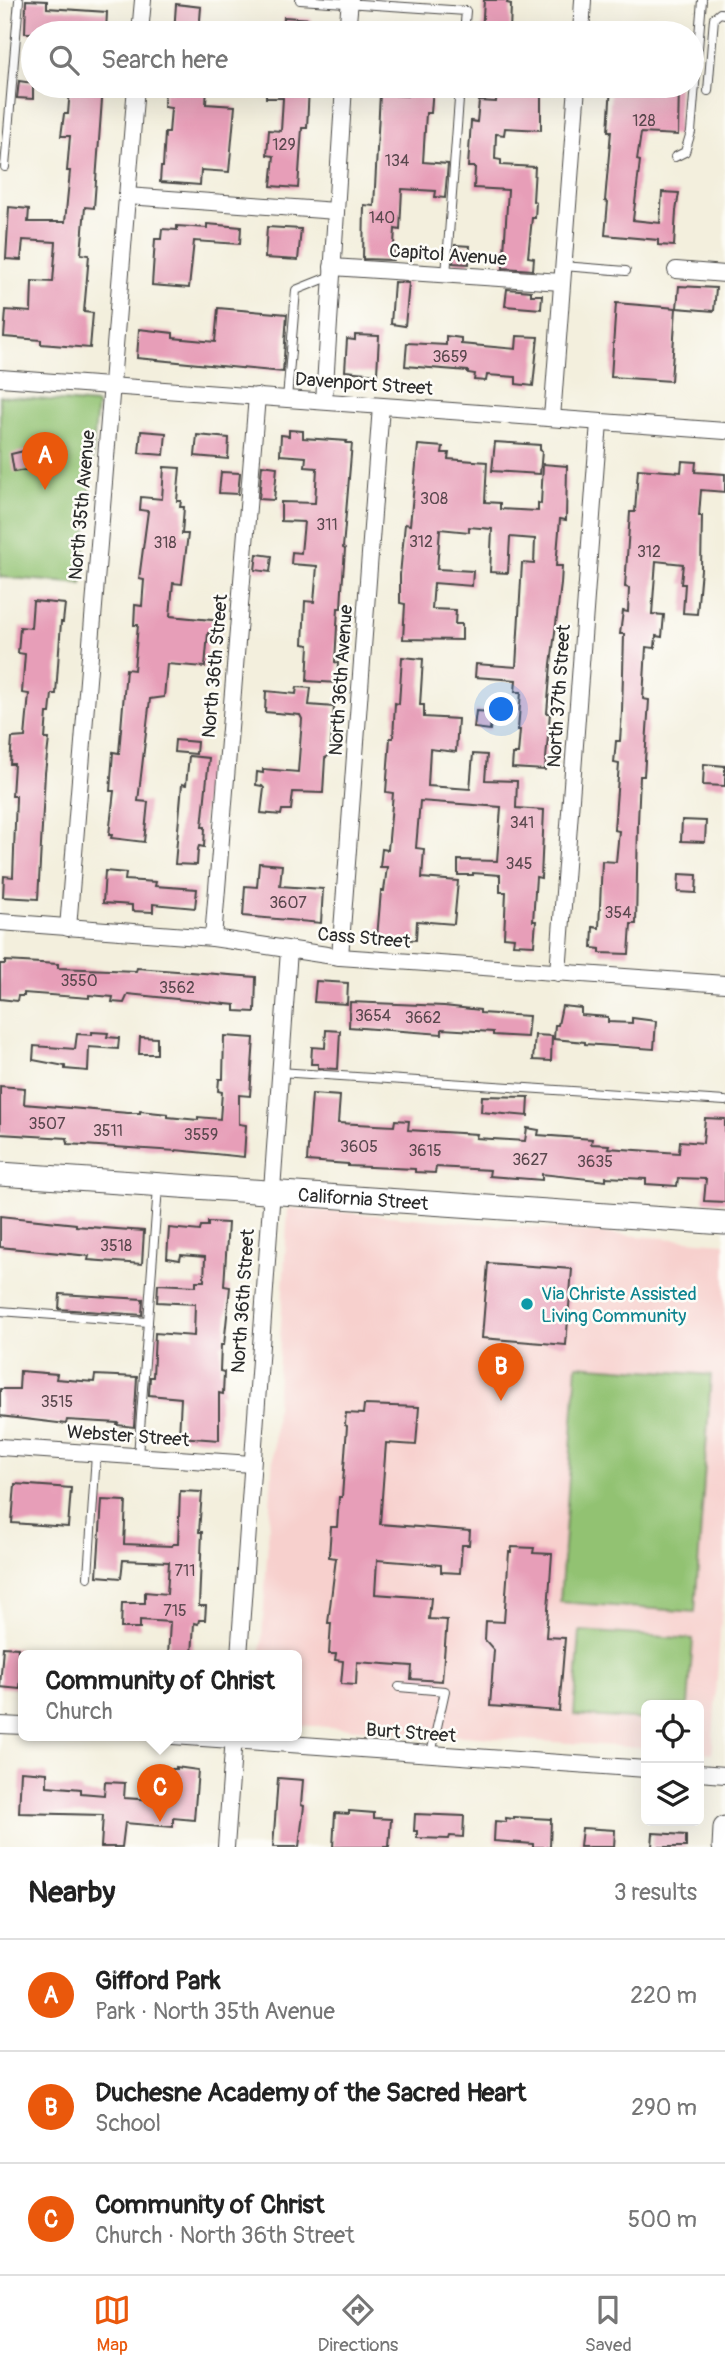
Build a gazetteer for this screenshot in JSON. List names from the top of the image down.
{
  "streets": {
    "street": [
      "Capitol Avenue",
      "Davenport Street",
      "North 35th Avenue",
      "North 36th Street",
      "North 36th Avenue",
      "North 37th Street",
      "Cass Street",
      "California Street",
      "Webster Street",
      "Burt Street"
    ]
  },
  "crossings": [
    ["Davenport Street", "North 35th Avenue"],
    ["Davenport Street", "North 36th Street"],
    ["Davenport Street", "North 36th Avenue"],
    ["Davenport Street", "North 37th Street"],
    ["North 35th Avenue", "Cass Street"],
    ["North 36th Street", "Cass Street"],
    ["North 36th Street", "California Street"],
    ["North 36th Street", "Webster Street"],
    ["North 36th Avenue", "Cass Street"],
    ["North 37th Street", "Cass Street"]
  ],
  "places": ["Via Christe Assisted Living Community"],
  "house_numbers": [
    "128",
    "129",
    "134",
    "140",
    "3659",
    "308",
    "311",
    "312",
    "318",
    "312",
    "341",
    "345",
    "3607",
    "354",
    "3550",
    "3562",
    "3654",
    "3662",
    "3507",
    "3511",
    "3559",
    "3605",
    "3615",
    "3627",
    "3635",
    "3518",
    "3515",
    "711",
    "715"
  ],
  "page": {
    "search": "Search here",
    "pins": ["A", "B", "C"],
    "popup": ["Community of Christ", "Church"],
    "heading": ["Nearby", "3 results"],
    "list": [
      {
        "mark": "A",
        "name": "Gifford Park",
        "note": "Park · North 35th Avenue",
        "value": "220 m"
      },
      {
        "mark": "B",
        "name": "Duchesne Academy of the Sacred Heart",
        "note": "School",
        "value": "290 m"
      },
      {
        "mark": "C",
        "name": "Community of Christ",
        "note": "Church · North 36th Street",
        "value": "500 m"
      }
    ],
    "nav": ["Map", "Directions", "Saved"]
  }
}
